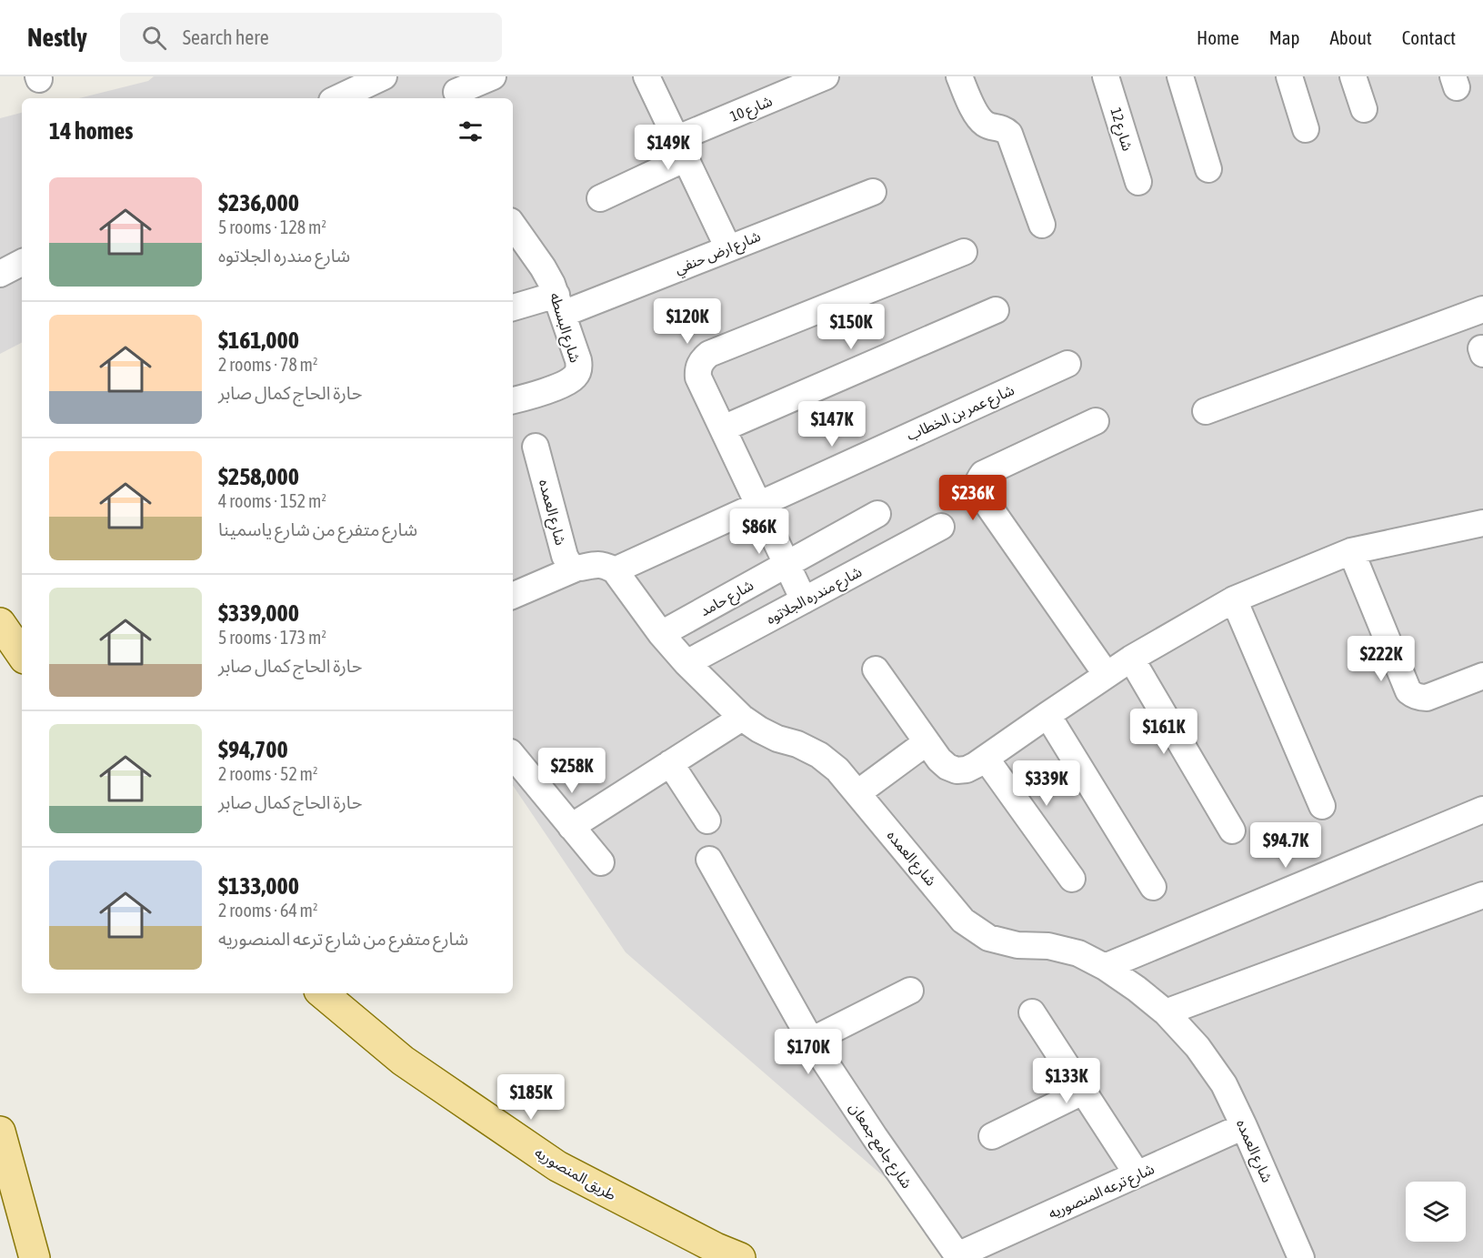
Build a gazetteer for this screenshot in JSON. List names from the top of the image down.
{
  "streets": {
    "main road": ["طريق المنصوريه"],
    "street": [
      "شارع 10",
      "شارع 12",
      "شارع ارض حنفي",
      "شارع البسطه",
      "شارع عمر بن الخطاب",
      "شارع العمده",
      "شارع مندره الجلاتوه",
      "شارع حامد",
      "شارع جامع جمعان",
      "شارع ترعه المنصوريه"
    ]
  },
  "crossings": [
    ["شارع ارض حنفي", "شارع البسطه"],
    ["شارع عمر بن الخطاب", "شارع العمده"],
    ["شارع العمده", "شارع مندره الجلاتوه"],
    ["شارع العمده", "شارع حامد"],
    ["شارع العمده", "شارع ترعه المنصوريه"],
    ["شارع جامع جمعان", "شارع ترعه المنصوريه"]
  ],
  "page": {
    "header": "Nestly",
    "search": "Search here",
    "nav": [
      "Home",
      "Map",
      "About",
      "Contact"
    ],
    "heading": "14 homes",
    "price": [
      "$149K",
      "$120K",
      "$150K",
      "$147K",
      "$236K",
      "$86K",
      "$222K",
      "$161K",
      "$258K",
      "$339K",
      "$94.7K",
      "$170K",
      "$133K",
      "$185K"
    ],
    "list": [
      {
        "name": "$236,000",
        "note": "5 rooms · 128 m² · شارع مندره الجلاتوه"
      },
      {
        "name": "$161,000",
        "note": "2 rooms · 78 m² · حارة الحاج كمال صابر"
      },
      {
        "name": "$258,000",
        "note": "4 rooms · 152 m² · شارع متفرع من شارع ياسمينا"
      },
      {
        "name": "$339,000",
        "note": "5 rooms · 173 m² · حارة الحاج كمال صابر"
      },
      {
        "name": "$94,700",
        "note": "2 rooms · 52 m² · حارة الحاج كمال صابر"
      },
      {
        "name": "$133,000",
        "note": "2 rooms · 64 m² · شارع متفرع من شارع ترعه المنصوريه"
      }
    ]
  }
}
